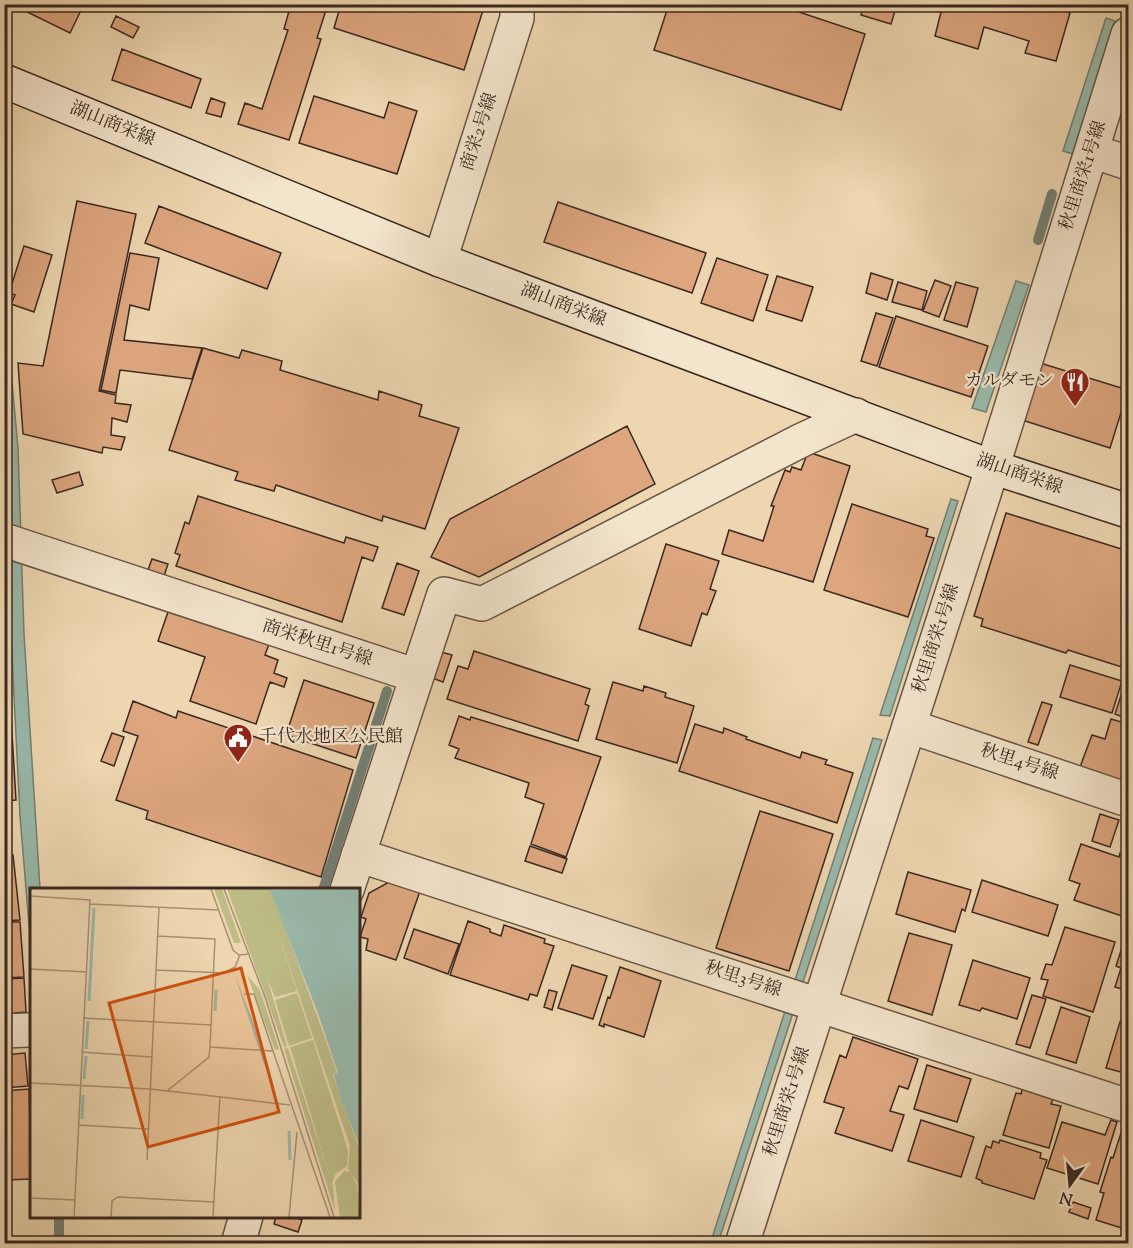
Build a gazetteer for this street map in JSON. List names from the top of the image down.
{
  "streets": {
    "street": [
      "湖山商栄線",
      "商栄2号線",
      "秋里商栄1号線",
      "商栄秋里1号線",
      "秋里4号線",
      "秋里3号線"
    ]
  },
  "crossings": [
    ["湖山商栄線", "商栄2号線"],
    ["湖山商栄線", "秋里商栄1号線"],
    ["秋里商栄1号線", "秋里4号線"],
    ["秋里商栄1号線", "秋里3号線"]
  ],
  "places": {
    "restaurant": ["カルダモン"],
    "public building": ["千代水地区公民館"]
  },
  "north": "bottom"
}
